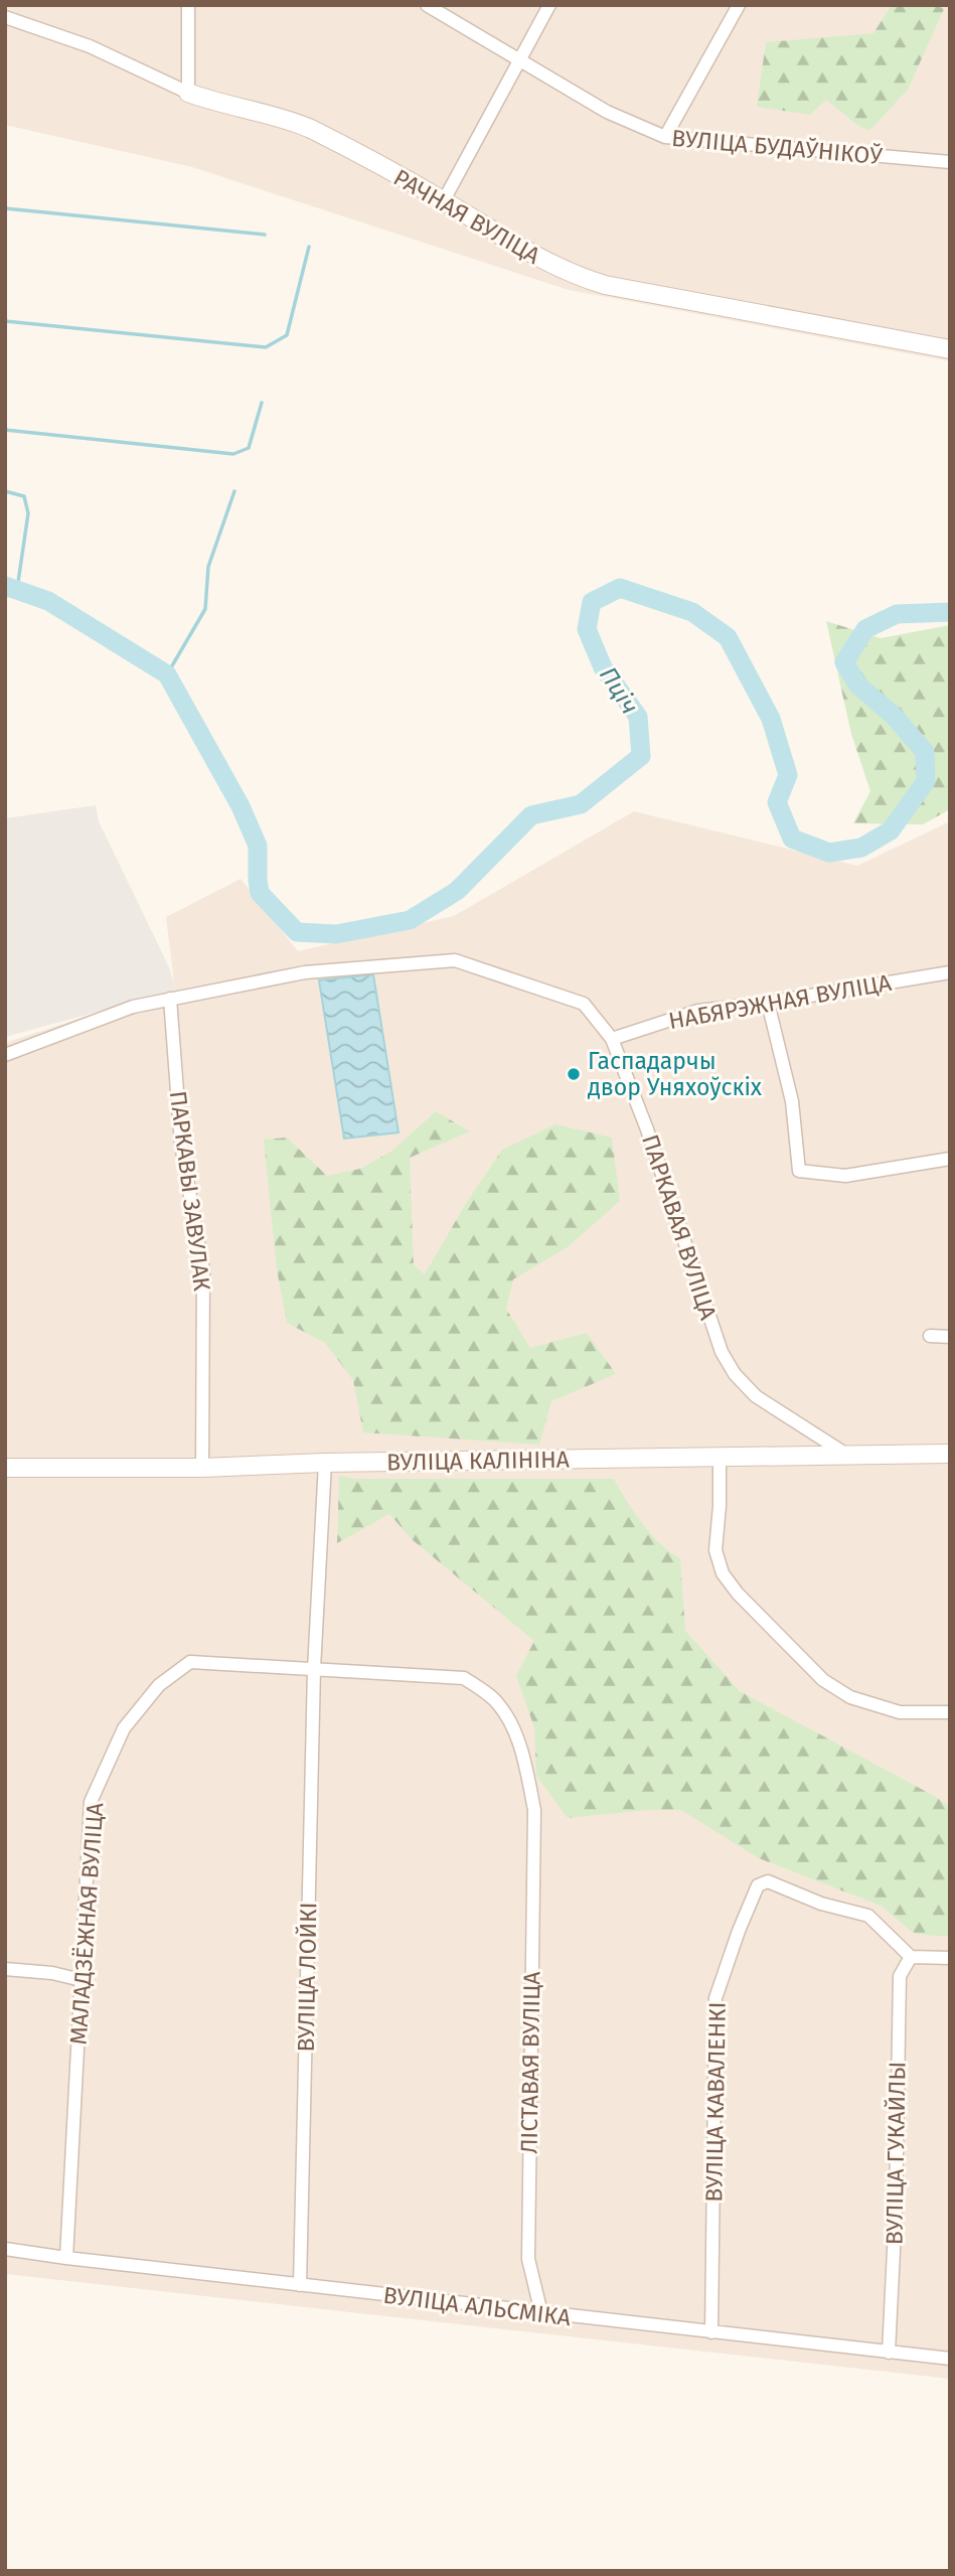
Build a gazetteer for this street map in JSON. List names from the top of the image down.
{
  "streets": {
    "street": [
      "ВУЛІЦА БУДАЎНІКОЎ",
      "РАЧНАЯ ВУЛІЦА",
      "НАБЯРЭЖНАЯ ВУЛІЦА",
      "ПАРКАВЫ ЗАВУЛАК",
      "ПАРКАВАЯ ВУЛІЦА",
      "ВУЛІЦА КАЛІНІНА",
      "МАЛАДЗЁЖНАЯ ВУЛІЦА",
      "ВУЛІЦА ЛОЙКІ",
      "ЛІСТАВАЯ ВУЛІЦА",
      "ВУЛІЦА КАВАЛЕНКІ",
      "ВУЛІЦА ГУКАЙЛЫ",
      "ВУЛІЦА АЛЬСМІКА"
    ]
  },
  "crossings": [
    ["НАБЯРЭЖНАЯ ВУЛІЦА", "ПАРКАВАЯ ВУЛІЦА"],
    ["ПАРКАВЫ ЗАВУЛАК", "ПАРКАВАЯ ВУЛІЦА"],
    ["ПАРКАВЫ ЗАВУЛАК", "ВУЛІЦА КАЛІНІНА"],
    ["ПАРКАВАЯ ВУЛІЦА", "ВУЛІЦА КАЛІНІНА"],
    ["ВУЛІЦА КАЛІНІНА", "ВУЛІЦА ЛОЙКІ"],
    ["МАЛАДЗЁЖНАЯ ВУЛІЦА", "ВУЛІЦА ЛОЙКІ"],
    ["МАЛАДЗЁЖНАЯ ВУЛІЦА", "ЛІСТАВАЯ ВУЛІЦА"],
    ["МАЛАДЗЁЖНАЯ ВУЛІЦА", "ВУЛІЦА АЛЬСМІКА"],
    ["ВУЛІЦА ЛОЙКІ", "ЛІСТАВАЯ ВУЛІЦА"],
    ["ВУЛІЦА ЛОЙКІ", "ВУЛІЦА АЛЬСМІКА"],
    ["ЛІСТАВАЯ ВУЛІЦА", "ВУЛІЦА АЛЬСМІКА"],
    ["ВУЛІЦА КАВАЛЕНКІ", "ВУЛІЦА ГУКАЙЛЫ"],
    ["ВУЛІЦА КАВАЛЕНКІ", "ВУЛІЦА АЛЬСМІКА"],
    ["ВУЛІЦА ГУКАЙЛЫ", "ВУЛІЦА АЛЬСМІКА"]
  ],
  "water": ["Пціч"],
  "places": ["Гаспадарчы двор Уняхоўскіх"]
}
